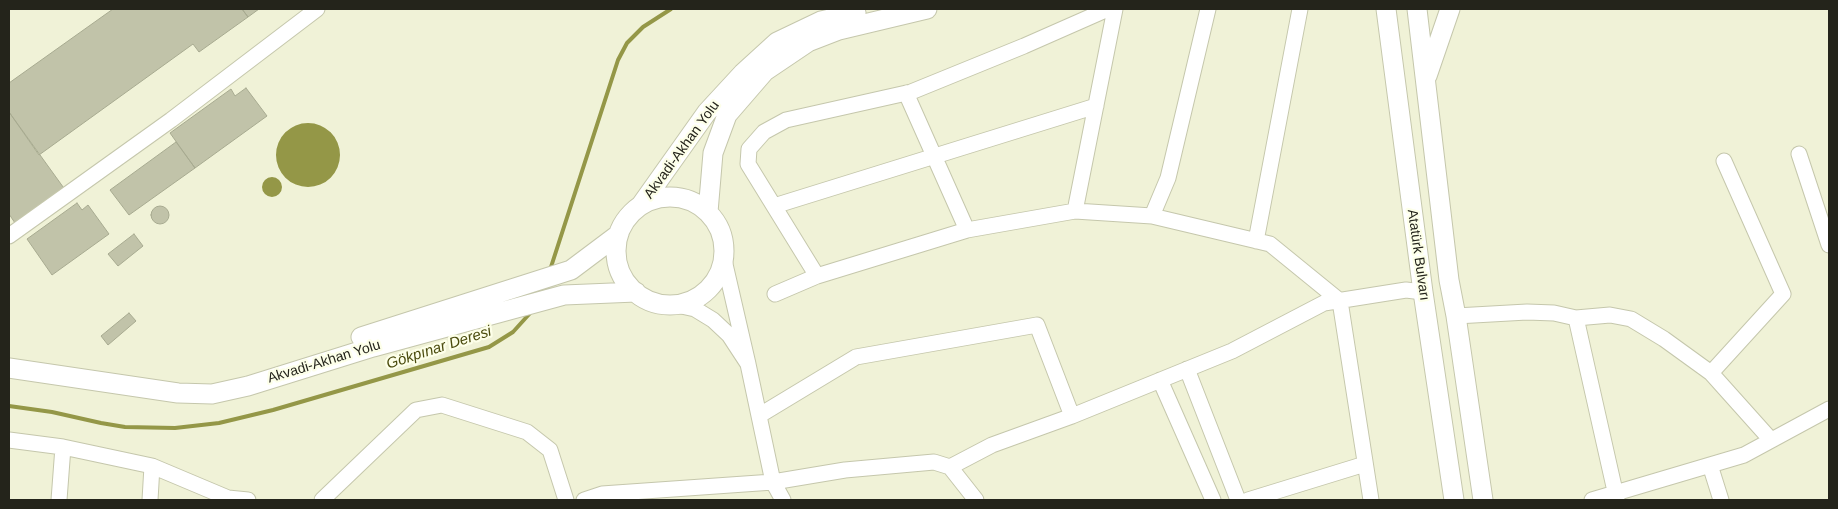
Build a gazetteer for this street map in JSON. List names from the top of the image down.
{
  "streets": {
    "main road": ["Akvadi-Akhan Yolu", "Atatürk Bulvarı"]
  },
  "water": ["Gökpınar Deresi"]
}
